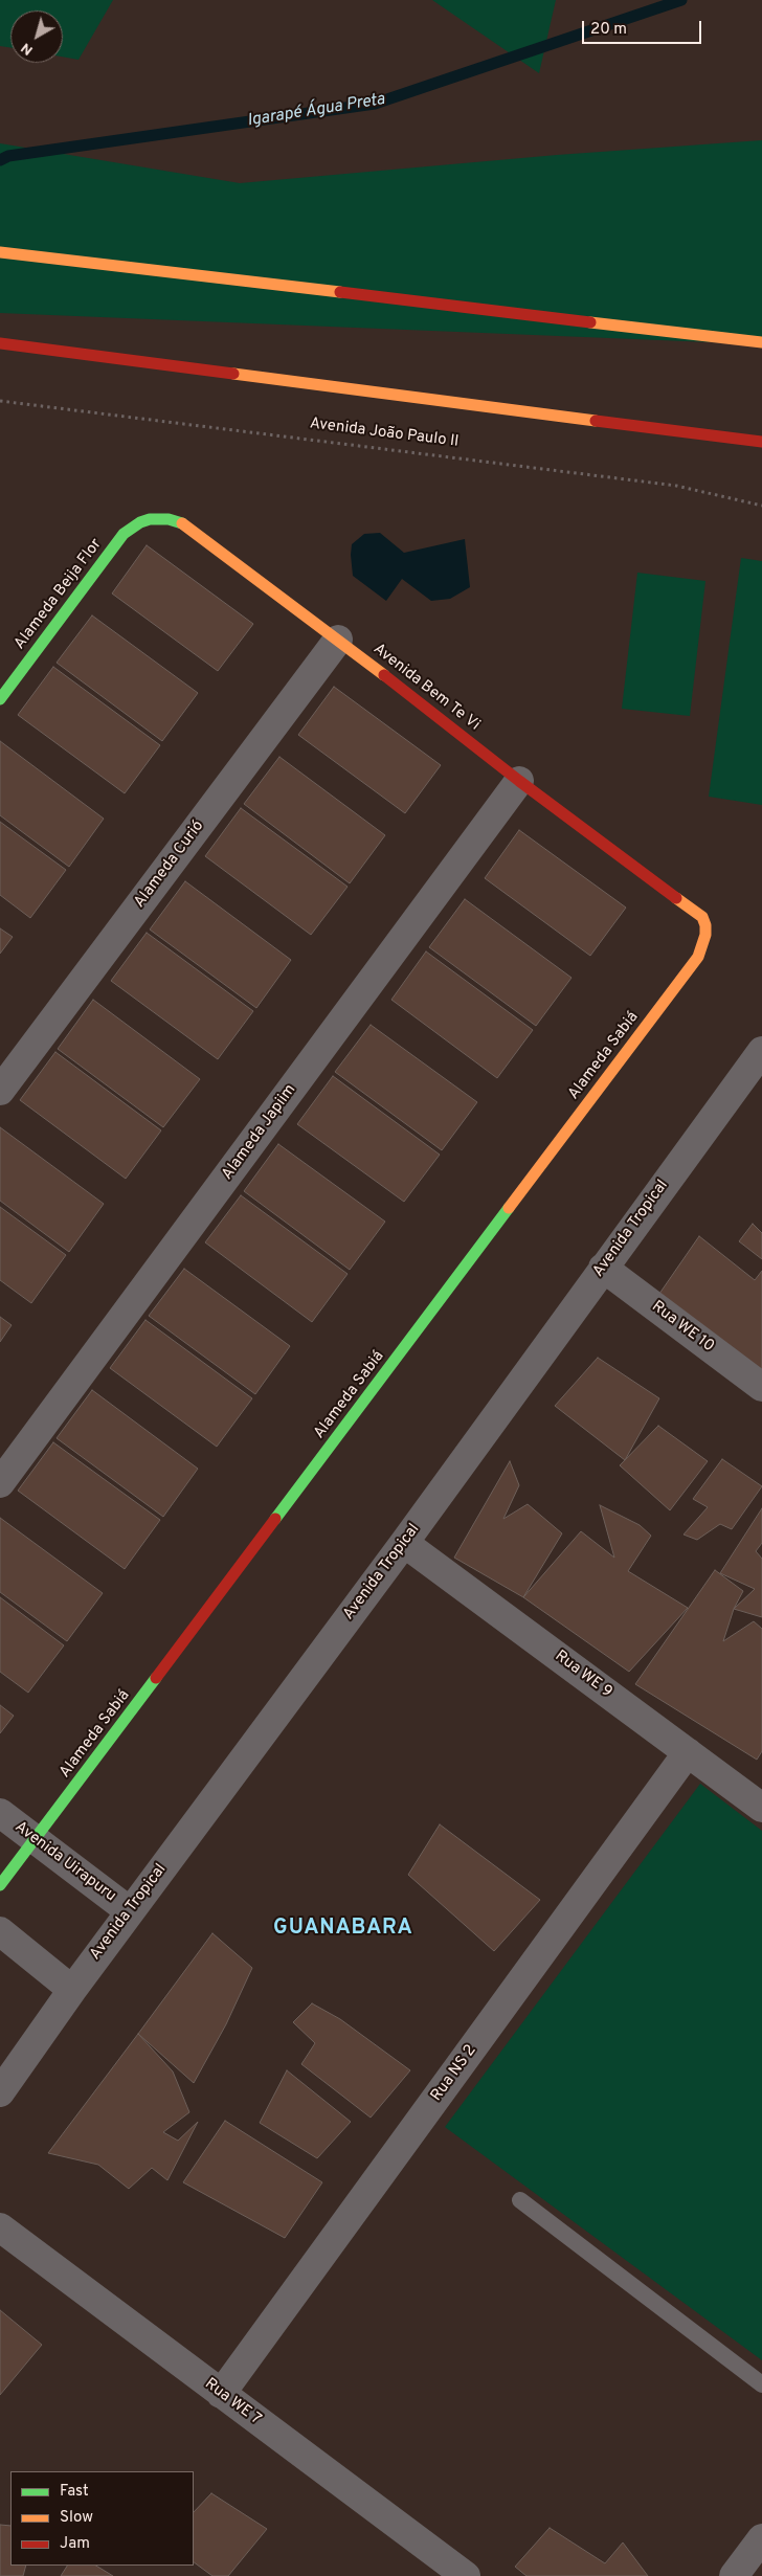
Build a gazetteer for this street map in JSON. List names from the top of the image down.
{
  "streets": {
    "street": [
      "Alameda Beija Flor",
      "Avenida Bem Te Vi",
      "Alameda Curió",
      "Alameda Sabiá",
      "Alameda Japiim",
      "Avenida Tropical",
      "Rua WE 10",
      "Rua WE 9",
      "Avenida Uirapuru",
      "Rua NS 2",
      "Rua WE 7"
    ],
    "path": ["Avenida João Paulo II"]
  },
  "crossings": [
    ["Alameda Beija Flor", "Avenida Bem Te Vi"],
    ["Avenida Bem Te Vi", "Alameda Curió"],
    ["Avenida Bem Te Vi", "Alameda Sabiá"],
    ["Avenida Bem Te Vi", "Alameda Japiim"],
    ["Alameda Sabiá", "Avenida Uirapuru"],
    ["Avenida Tropical", "Rua WE 10"],
    ["Avenida Tropical", "Rua WE 9"],
    ["Avenida Tropical", "Avenida Uirapuru"],
    ["Rua WE 9", "Rua NS 2"],
    ["Rua NS 2", "Rua WE 7"]
  ],
  "districts": ["GUANABARA"],
  "water": ["Igarapé Água Preta"],
  "legend": ["Fast", "Slow", "Jam"],
  "scale_bar": "20 m",
  "north": "bottom left"
}
